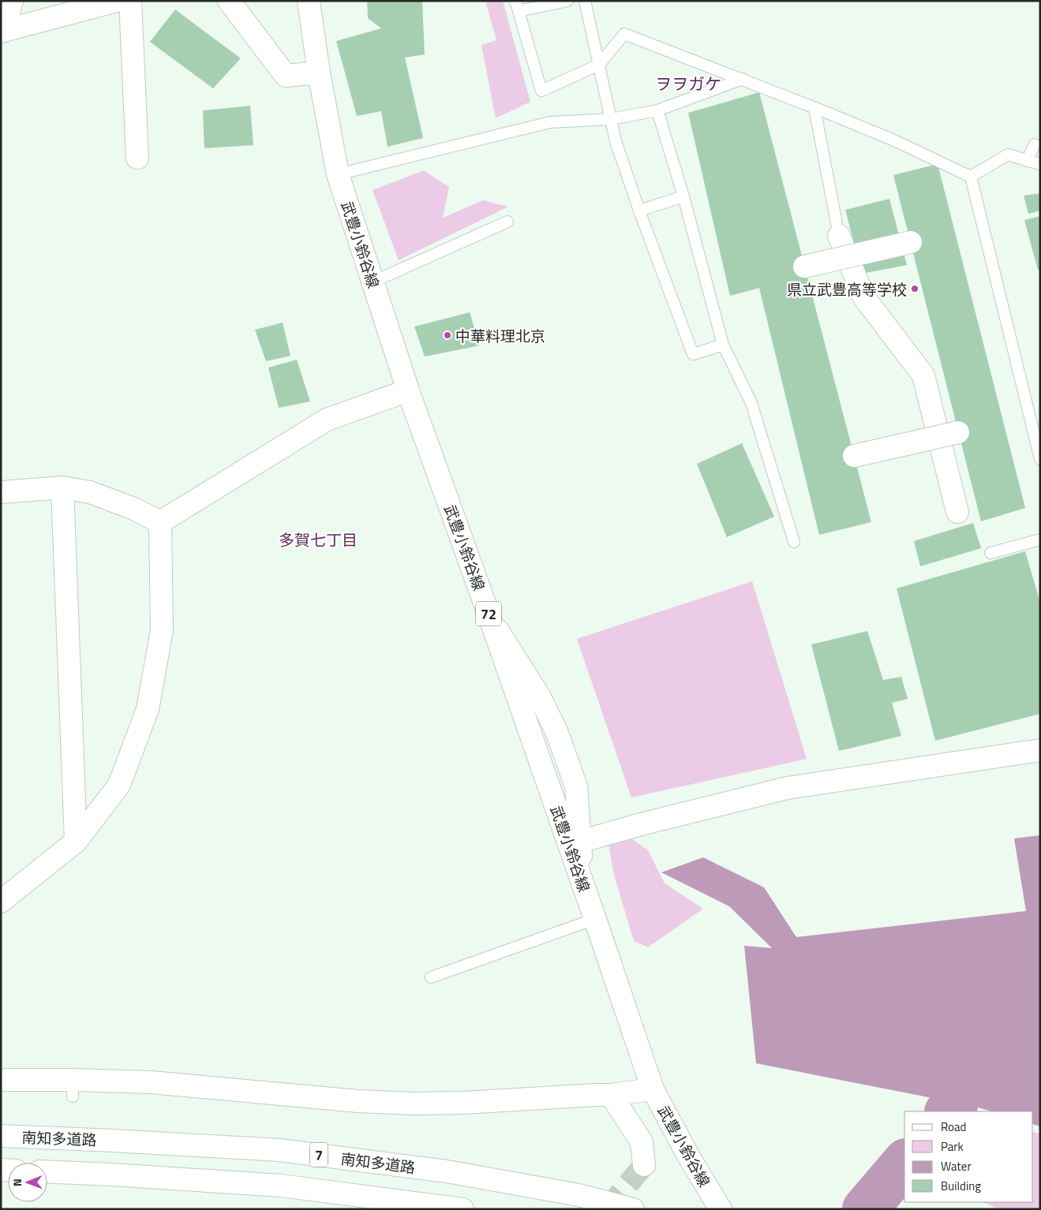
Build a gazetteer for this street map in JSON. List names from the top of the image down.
{
  "streets": {
    "main road": [
      "武豊小鈴谷線",
      "72",
      "南知多道路",
      "7"
    ]
  },
  "districts": ["ヲヲガケ", "多賀七丁目"],
  "places": ["県立武豊高等学校", "中華料理北京"],
  "legend": [
    "Road",
    "Park",
    "Water",
    "Building"
  ],
  "north": "left"
}
